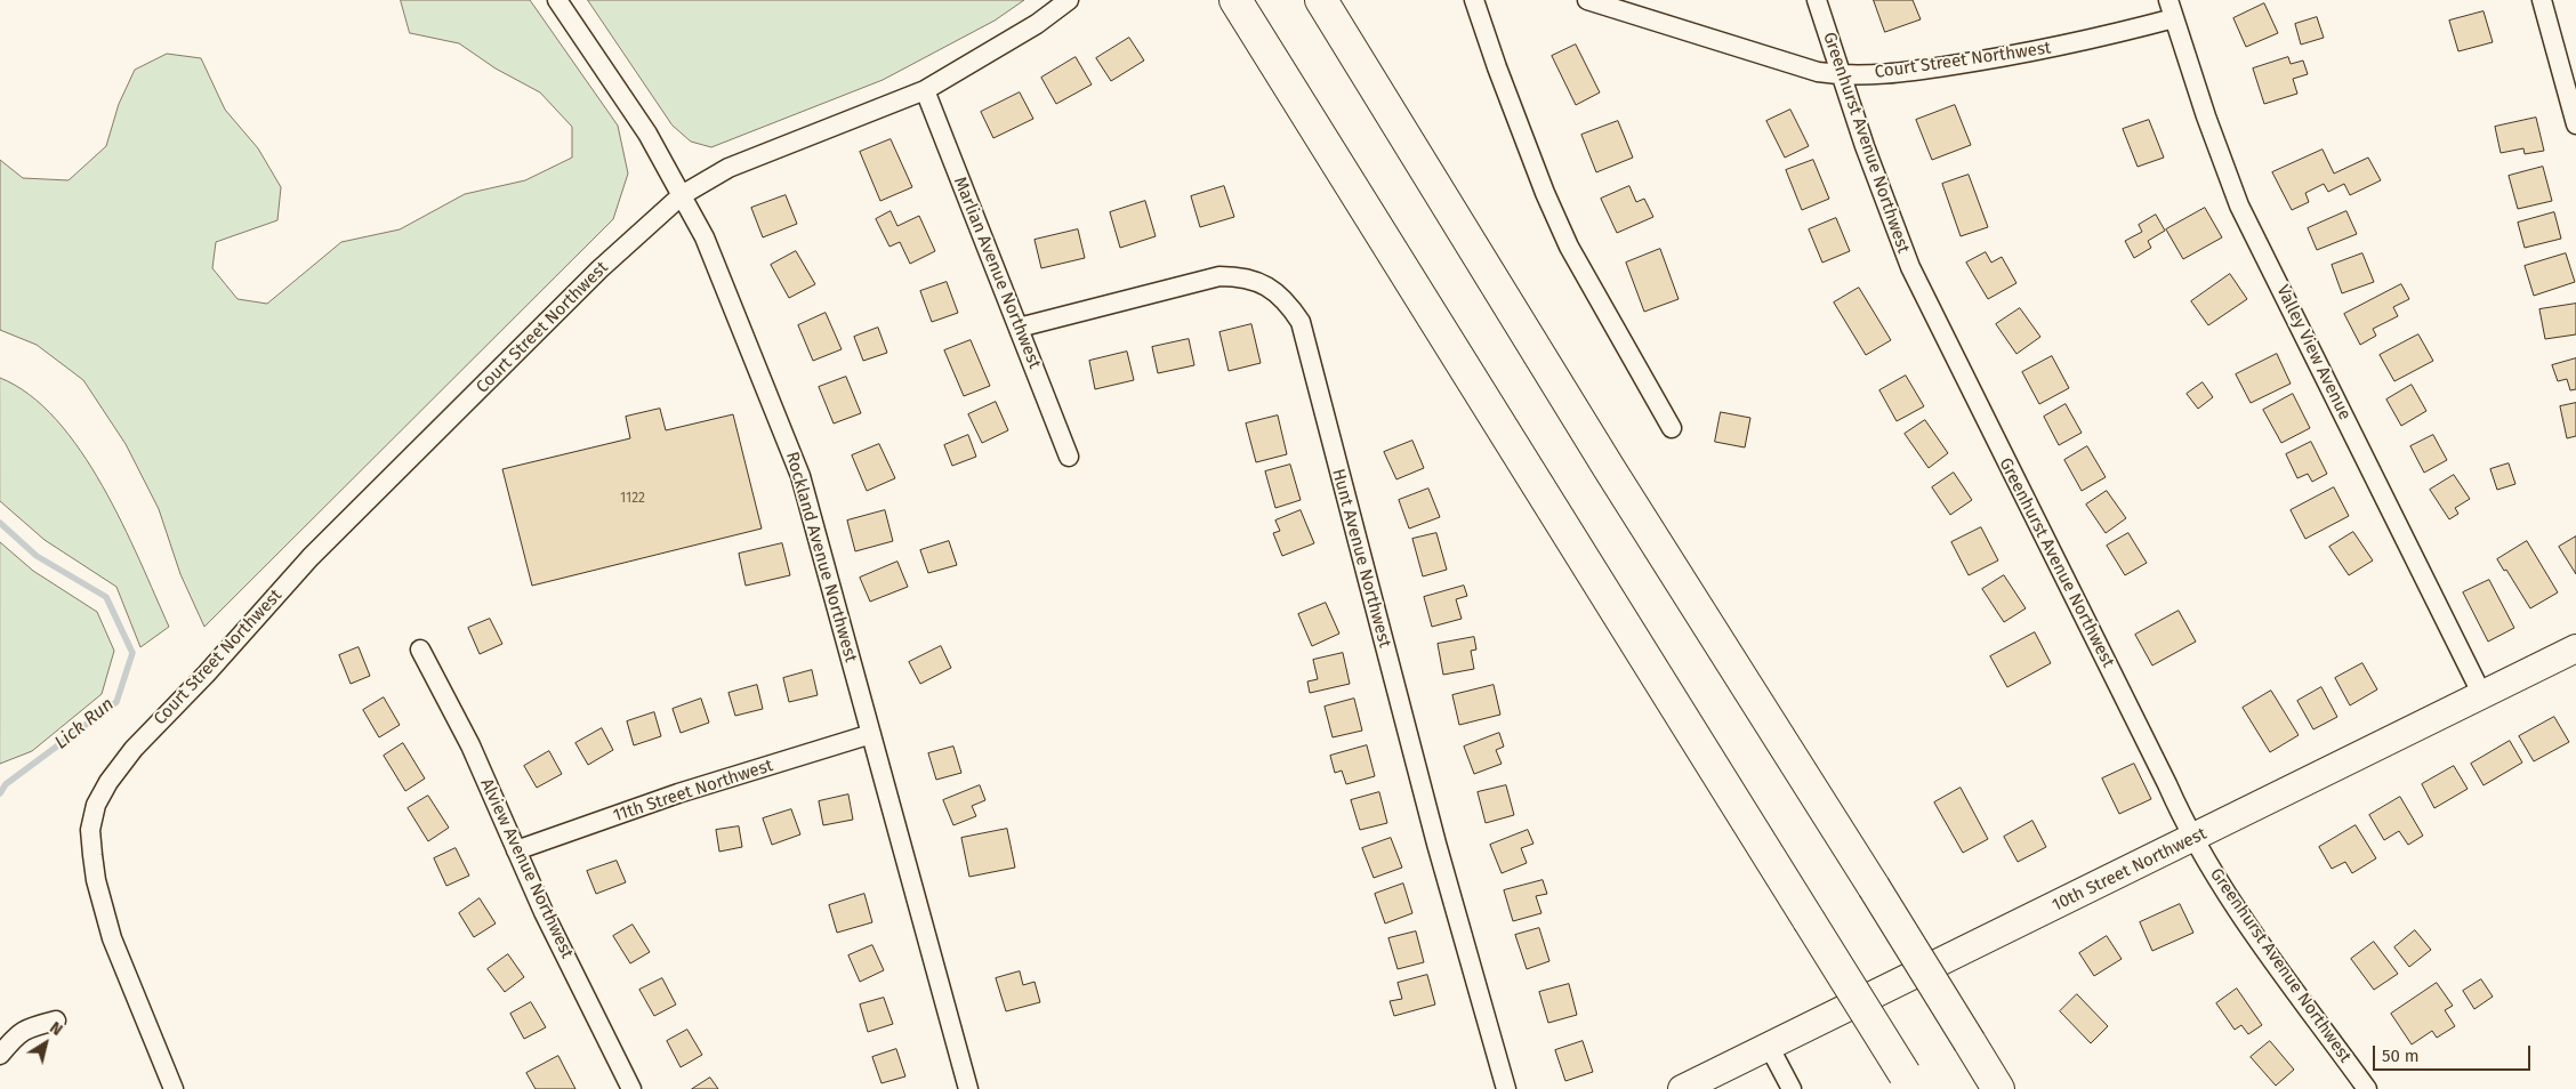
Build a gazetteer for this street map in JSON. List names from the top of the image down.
{
  "streets": {
    "main road": ["10th Street Northwest"],
    "street": [
      "Court Street Northwest",
      "Greenhurst Avenue Northwest",
      "Marlian Avenue Northwest",
      "Valley View Avenue",
      "Rockland Avenue Northwest",
      "Hunt Avenue Northwest",
      "11th Street Northwest",
      "Alview Avenue Northwest"
    ]
  },
  "crossings": [
    ["Court Street Northwest", "Greenhurst Avenue Northwest"],
    ["Court Street Northwest", "Marlian Avenue Northwest"],
    ["Court Street Northwest", "Valley View Avenue"],
    ["Court Street Northwest", "Rockland Avenue Northwest"],
    ["Greenhurst Avenue Northwest", "10th Street Northwest"],
    ["Marlian Avenue Northwest", "Hunt Avenue Northwest"],
    ["Valley View Avenue", "10th Street Northwest"],
    ["Rockland Avenue Northwest", "11th Street Northwest"],
    ["11th Street Northwest", "Alview Avenue Northwest"]
  ],
  "water": ["Lick Run"],
  "house_numbers": ["1122"],
  "scale_bar": "50 m",
  "north": "top right"
}
